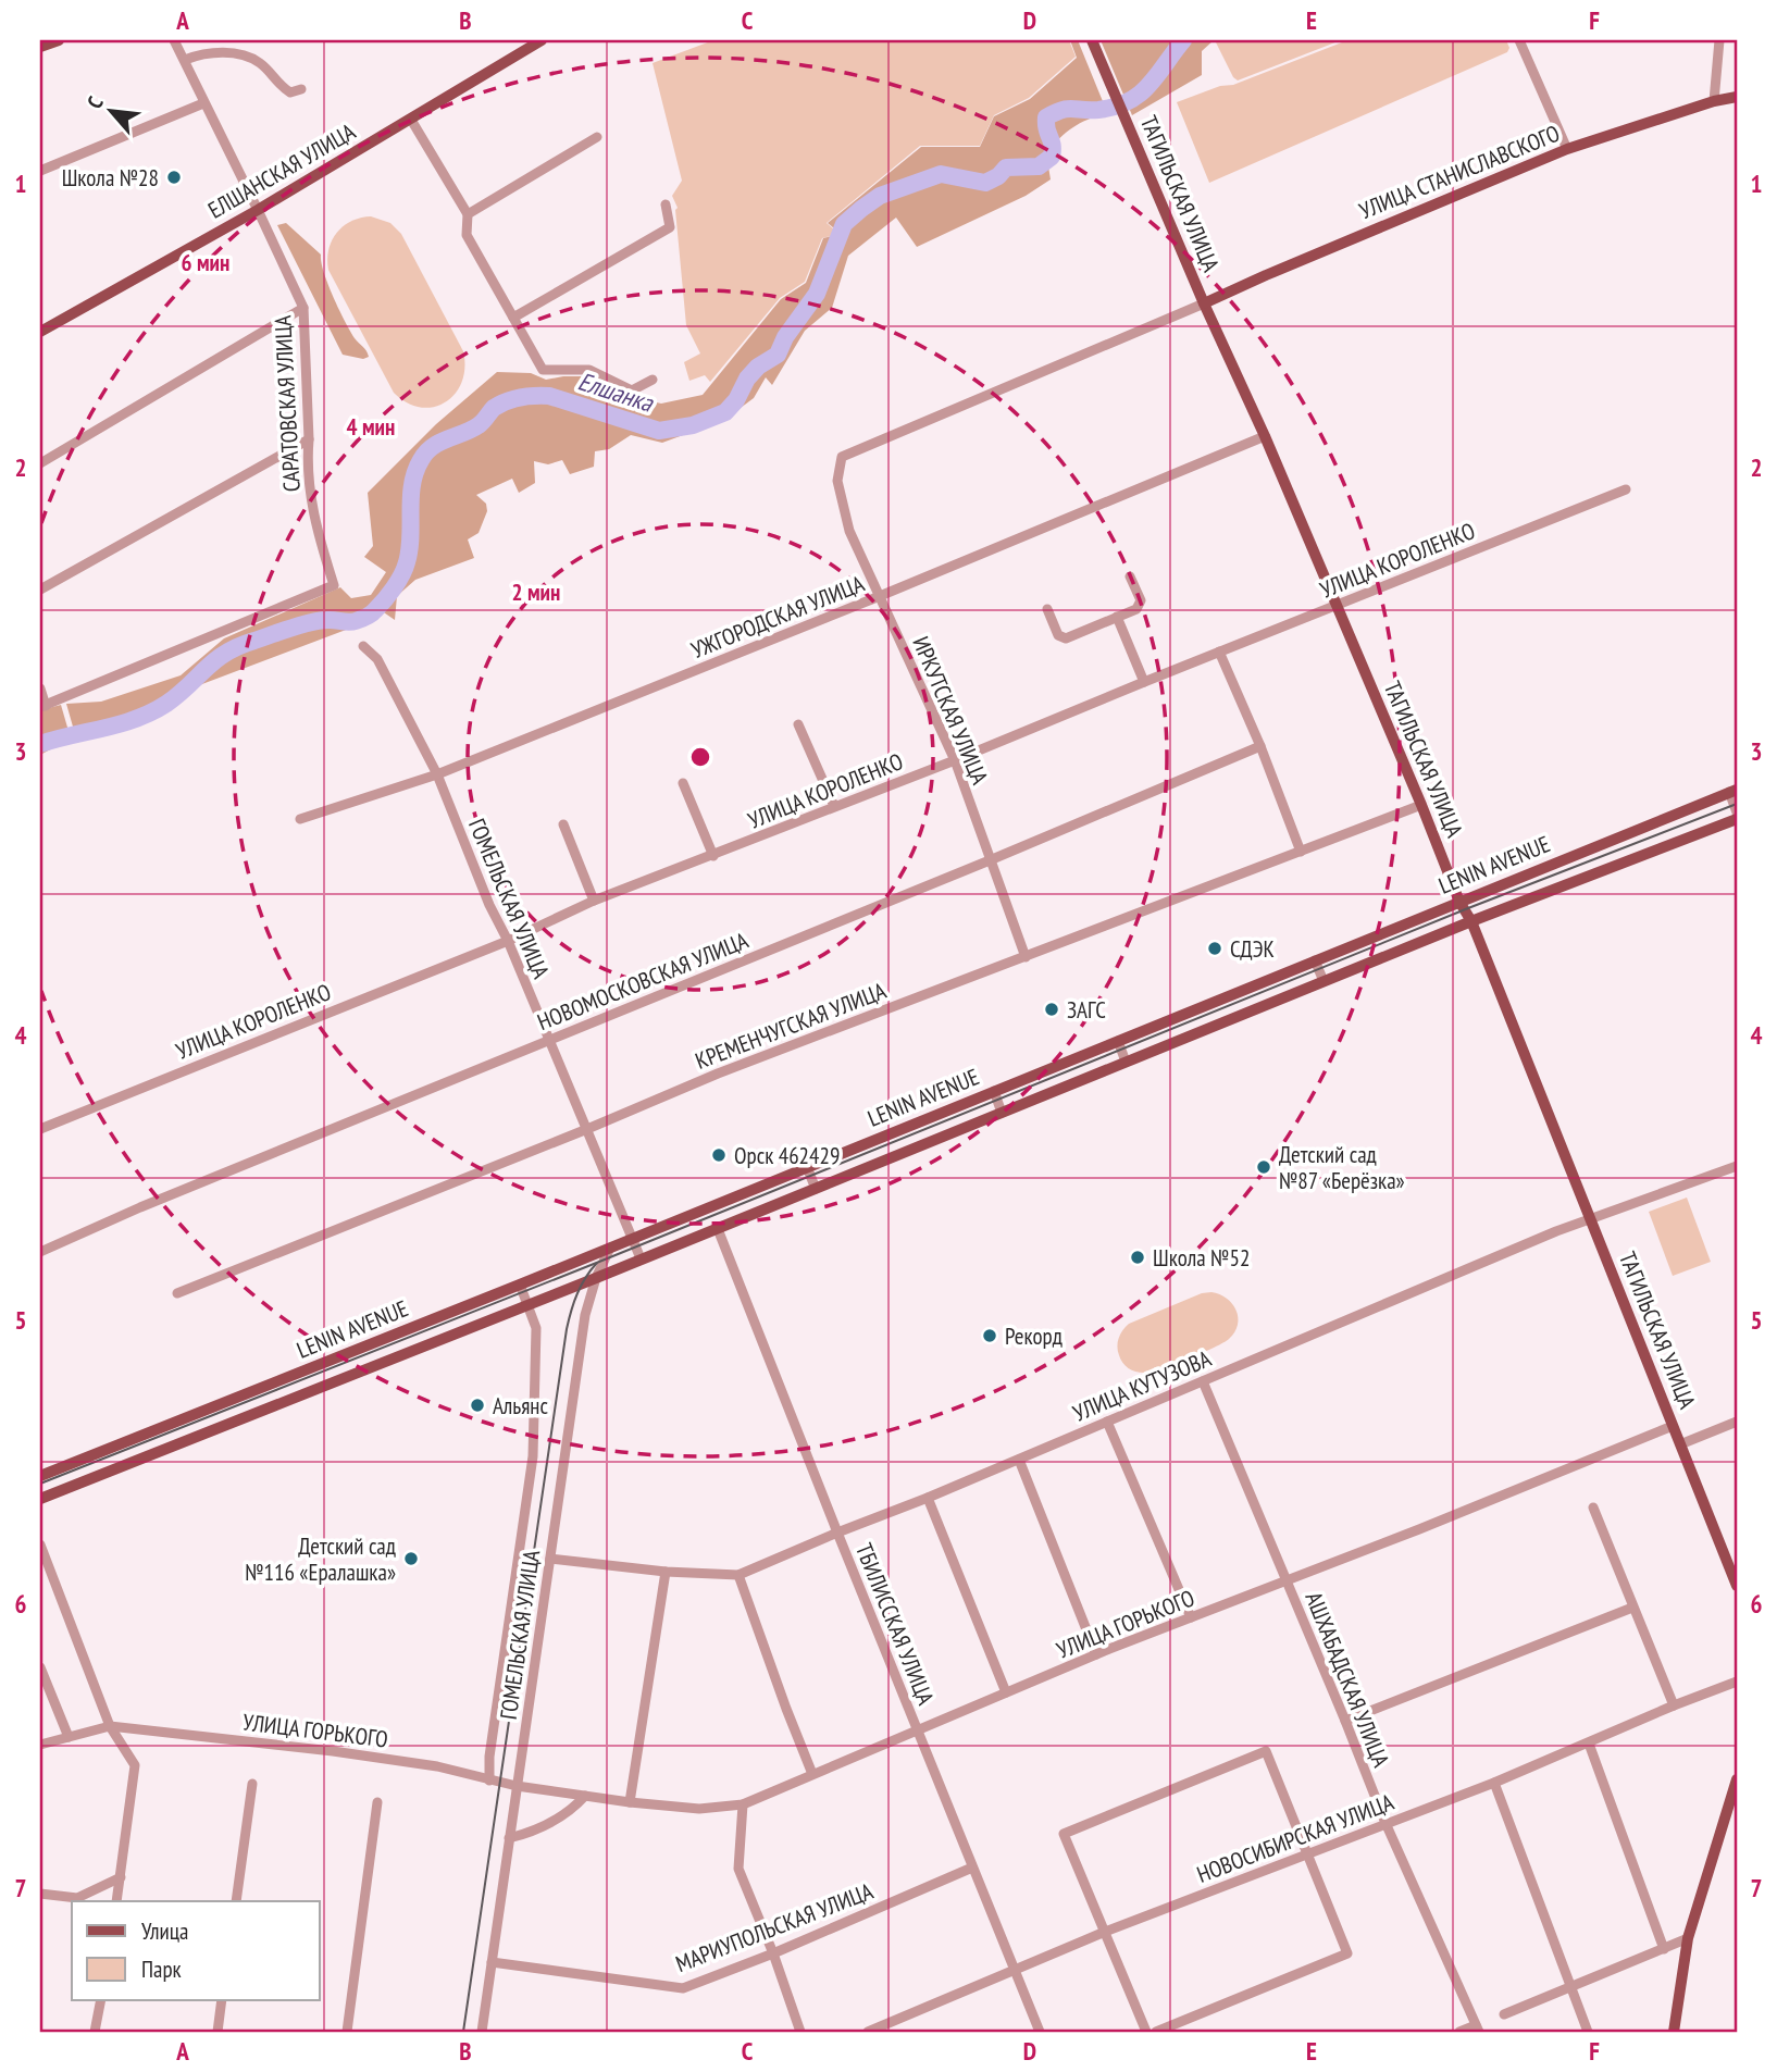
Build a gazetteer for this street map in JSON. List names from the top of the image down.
{
  "streets": {
    "main road": [
      "ЕЛШАНСКАЯ УЛИЦА",
      "УЛИЦА СТАНИСЛАВСКОГО",
      "ТАГИЛЬСКАЯ УЛИЦА",
      "LENIN AVENUE"
    ],
    "street": [
      "САРАТОВСКАЯ УЛИЦА",
      "УЛИЦА КОРОЛЕНКО",
      "УЖГОРОДСКАЯ УЛИЦА",
      "ИРКУТСКАЯ УЛИЦА",
      "ГОМЕЛЬСКАЯ УЛИЦА",
      "НОВОМОСКОВСКАЯ УЛИЦА",
      "КРЕМЕНЧУГСКАЯ УЛИЦА",
      "УЛИЦА КУТУЗОВА",
      "ТБИЛИССКАЯ УЛИЦА",
      "УЛИЦА ГОРЬКОГО",
      "АШХАБАДСКАЯ УЛИЦА",
      "НОВОСИБИРСКАЯ УЛИЦА",
      "МАРИУПОЛЬСКАЯ УЛИЦА"
    ]
  },
  "crossings": [
    ["ЕЛШАНСКАЯ УЛИЦА", "САРАТОВСКАЯ УЛИЦА"],
    ["УЛИЦА СТАНИСЛАВСКОГО", "ТАГИЛЬСКАЯ УЛИЦА"],
    ["УЛИЦА СТАНИСЛАВСКОГО", "ИРКУТСКАЯ УЛИЦА"],
    ["ТАГИЛЬСКАЯ УЛИЦА", "УЛИЦА КОРОЛЕНКО"],
    ["ТАГИЛЬСКАЯ УЛИЦА", "УЖГОРОДСКАЯ УЛИЦА"],
    ["ТАГИЛЬСКАЯ УЛИЦА", "ИРКУТСКАЯ УЛИЦА"],
    ["ТАГИЛЬСКАЯ УЛИЦА", "LENIN AVENUE"],
    ["ТАГИЛЬСКАЯ УЛИЦА", "КРЕМЕНЧУГСКАЯ УЛИЦА"],
    ["ТАГИЛЬСКАЯ УЛИЦА", "УЛИЦА КУТУЗОВА"],
    ["ТАГИЛЬСКАЯ УЛИЦА", "УЛИЦА ГОРЬКОГО"],
    ["УЛИЦА КОРОЛЕНКО", "ИРКУТСКАЯ УЛИЦА"],
    ["УЛИЦА КОРОЛЕНКО", "ГОМЕЛЬСКАЯ УЛИЦА"],
    ["УЖГОРОДСКАЯ УЛИЦА", "ИРКУТСКАЯ УЛИЦА"],
    ["УЖГОРОДСКАЯ УЛИЦА", "ГОМЕЛЬСКАЯ УЛИЦА"],
    ["ИРКУТСКАЯ УЛИЦА", "НОВОМОСКОВСКАЯ УЛИЦА"],
    ["ИРКУТСКАЯ УЛИЦА", "КРЕМЕНЧУГСКАЯ УЛИЦА"],
    ["LENIN AVENUE", "ГОМЕЛЬСКАЯ УЛИЦА"],
    ["LENIN AVENUE", "ТБИЛИССКАЯ УЛИЦА"],
    ["ГОМЕЛЬСКАЯ УЛИЦА", "НОВОМОСКОВСКАЯ УЛИЦА"],
    ["ГОМЕЛЬСКАЯ УЛИЦА", "КРЕМЕНЧУГСКАЯ УЛИЦА"],
    ["ГОМЕЛЬСКАЯ УЛИЦА", "УЛИЦА КУТУЗОВА"],
    ["ГОМЕЛЬСКАЯ УЛИЦА", "УЛИЦА ГОРЬКОГО"],
    ["ГОМЕЛЬСКАЯ УЛИЦА", "МАРИУПОЛЬСКАЯ УЛИЦА"],
    ["УЛИЦА КУТУЗОВА", "ТБИЛИССКАЯ УЛИЦА"],
    ["УЛИЦА КУТУЗОВА", "АШХАБАДСКАЯ УЛИЦА"],
    ["ТБИЛИССКАЯ УЛИЦА", "УЛИЦА ГОРЬКОГО"],
    ["ТБИЛИССКАЯ УЛИЦА", "НОВОСИБИРСКАЯ УЛИЦА"],
    ["ТБИЛИССКАЯ УЛИЦА", "МАРИУПОЛЬСКАЯ УЛИЦА"],
    ["УЛИЦА ГОРЬКОГО", "АШХАБАДСКАЯ УЛИЦА"],
    ["АШХАБАДСКАЯ УЛИЦА", "НОВОСИБИРСКАЯ УЛИЦА"]
  ],
  "water": ["Елшанка"],
  "places": [
    "Школа №28",
    "СДЭК",
    "ЗАГС",
    "Орск 462429",
    "Детский сад №87 «Берёзка»",
    "Школа №52",
    "Рекорд",
    "Альянс",
    "Детский сад №116 «Ералашка»"
  ],
  "legend": ["Улица", "Парк"],
  "north": "top left",
  "grid": {
    "columns": [
      "A",
      "B",
      "C",
      "D",
      "E",
      "F"
    ],
    "rows": [
      "1",
      "2",
      "3",
      "4",
      "5",
      "6",
      "7"
    ]
  },
  "rings": ["6 мин", "4 мин", "2 мин"]
}
